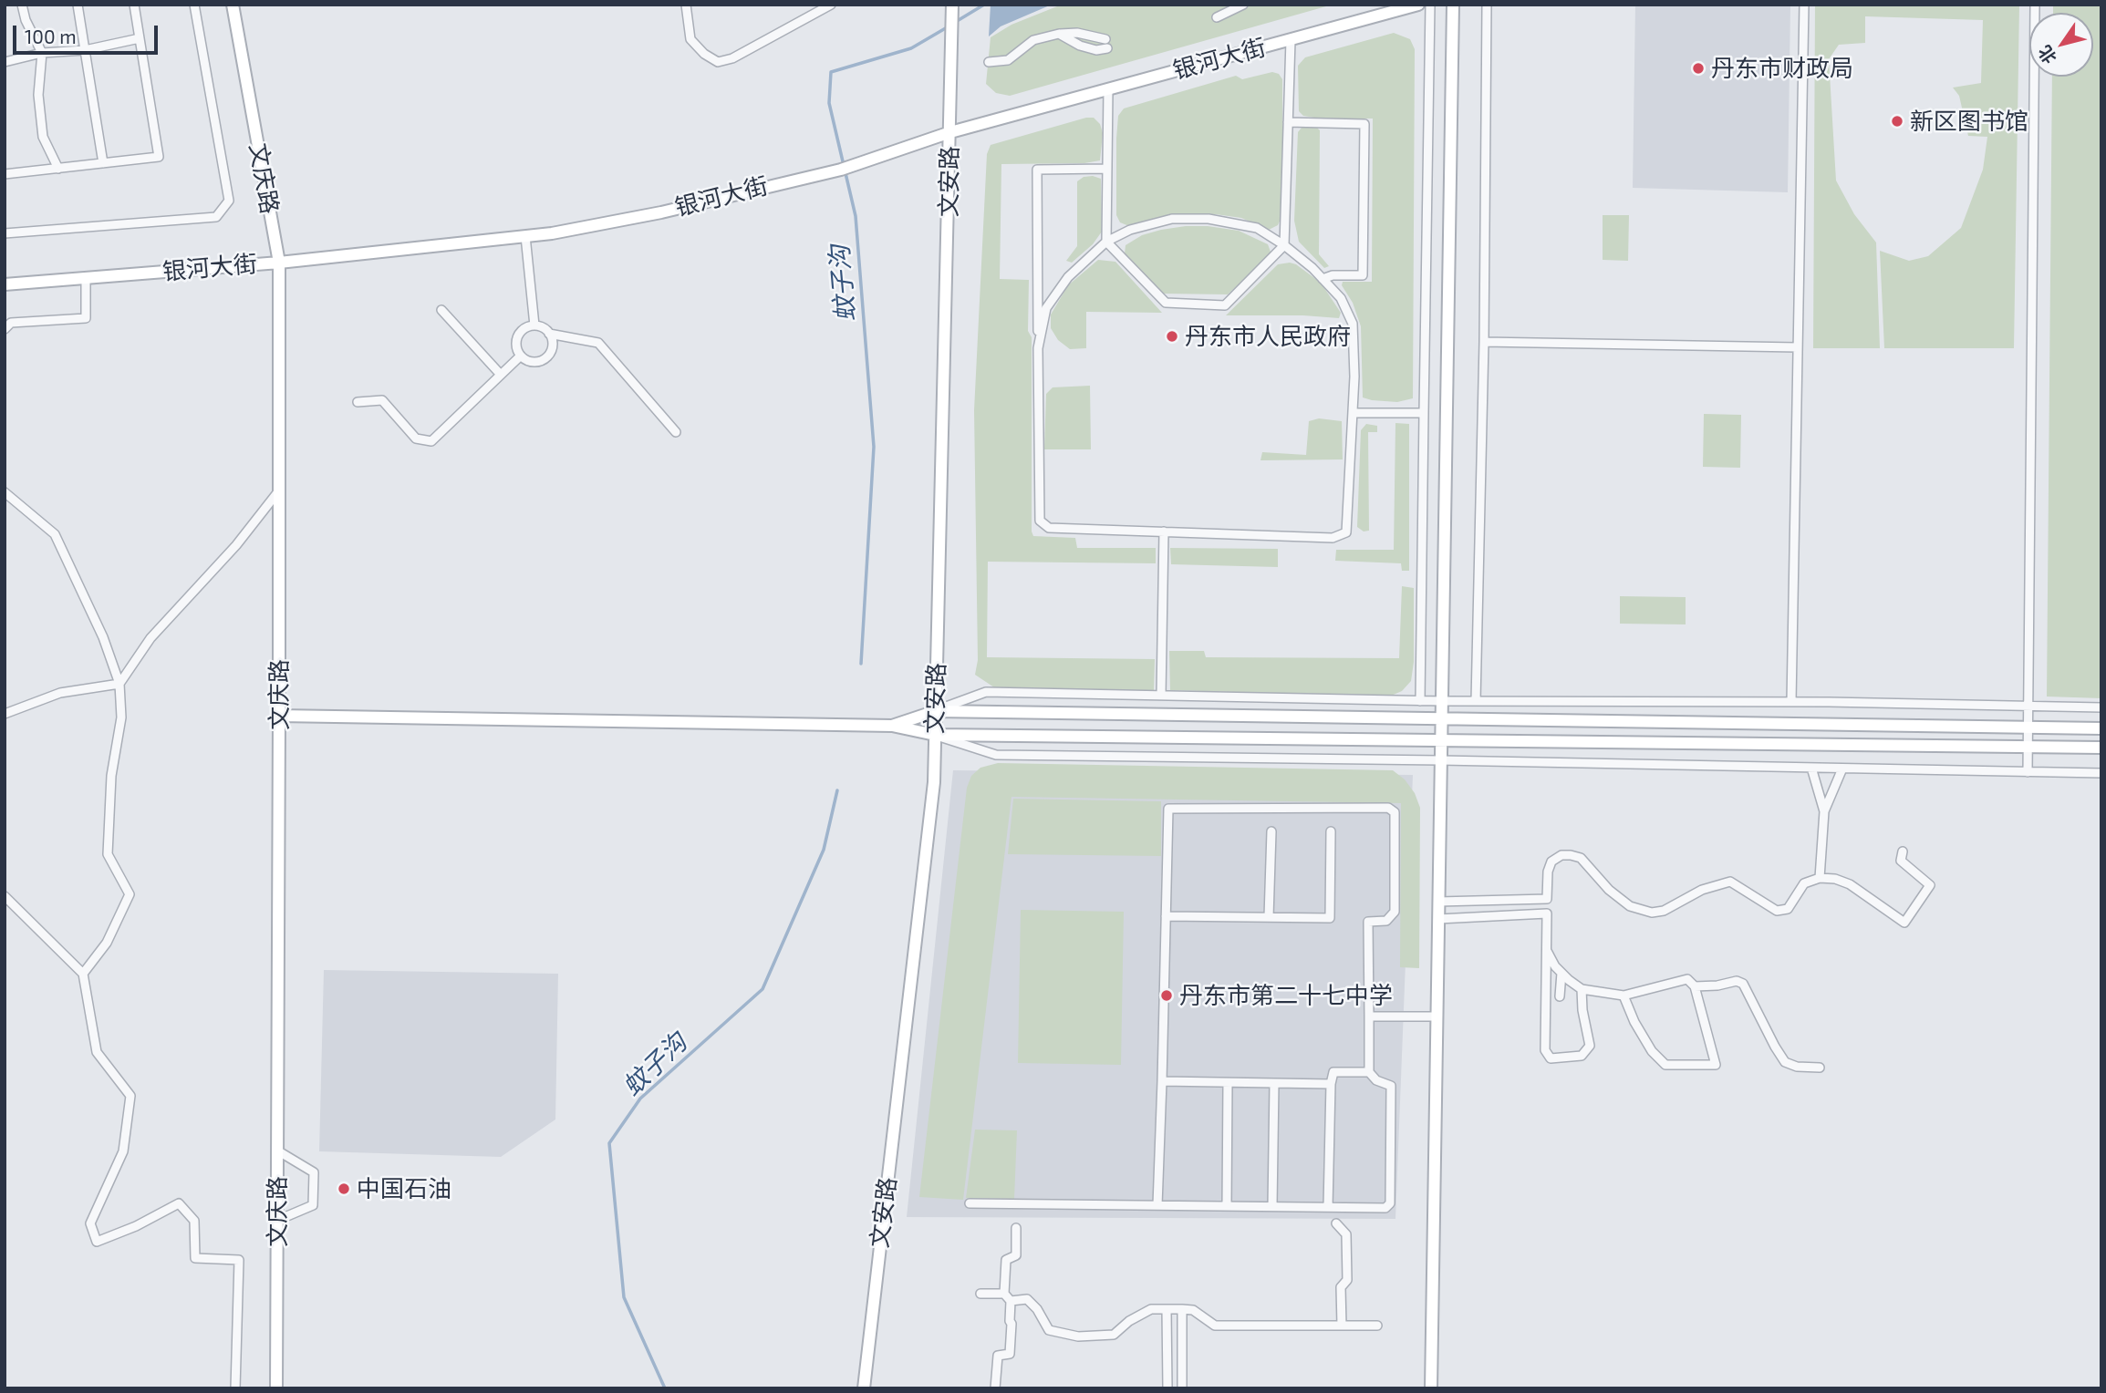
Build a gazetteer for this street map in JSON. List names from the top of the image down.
{
  "streets": {
    "main road": ["银河大街", "文庆路", "文安路"]
  },
  "crossings": [
    ["银河大街", "文庆路"],
    ["银河大街", "文安路"]
  ],
  "water": ["蚊子沟"],
  "places": [
    "丹东市财政局",
    "新区图书馆",
    "丹东市人民政府",
    "丹东市第二十七中学",
    "中国石油"
  ],
  "scale_bar": "100 m",
  "north": "bottom left"
}
